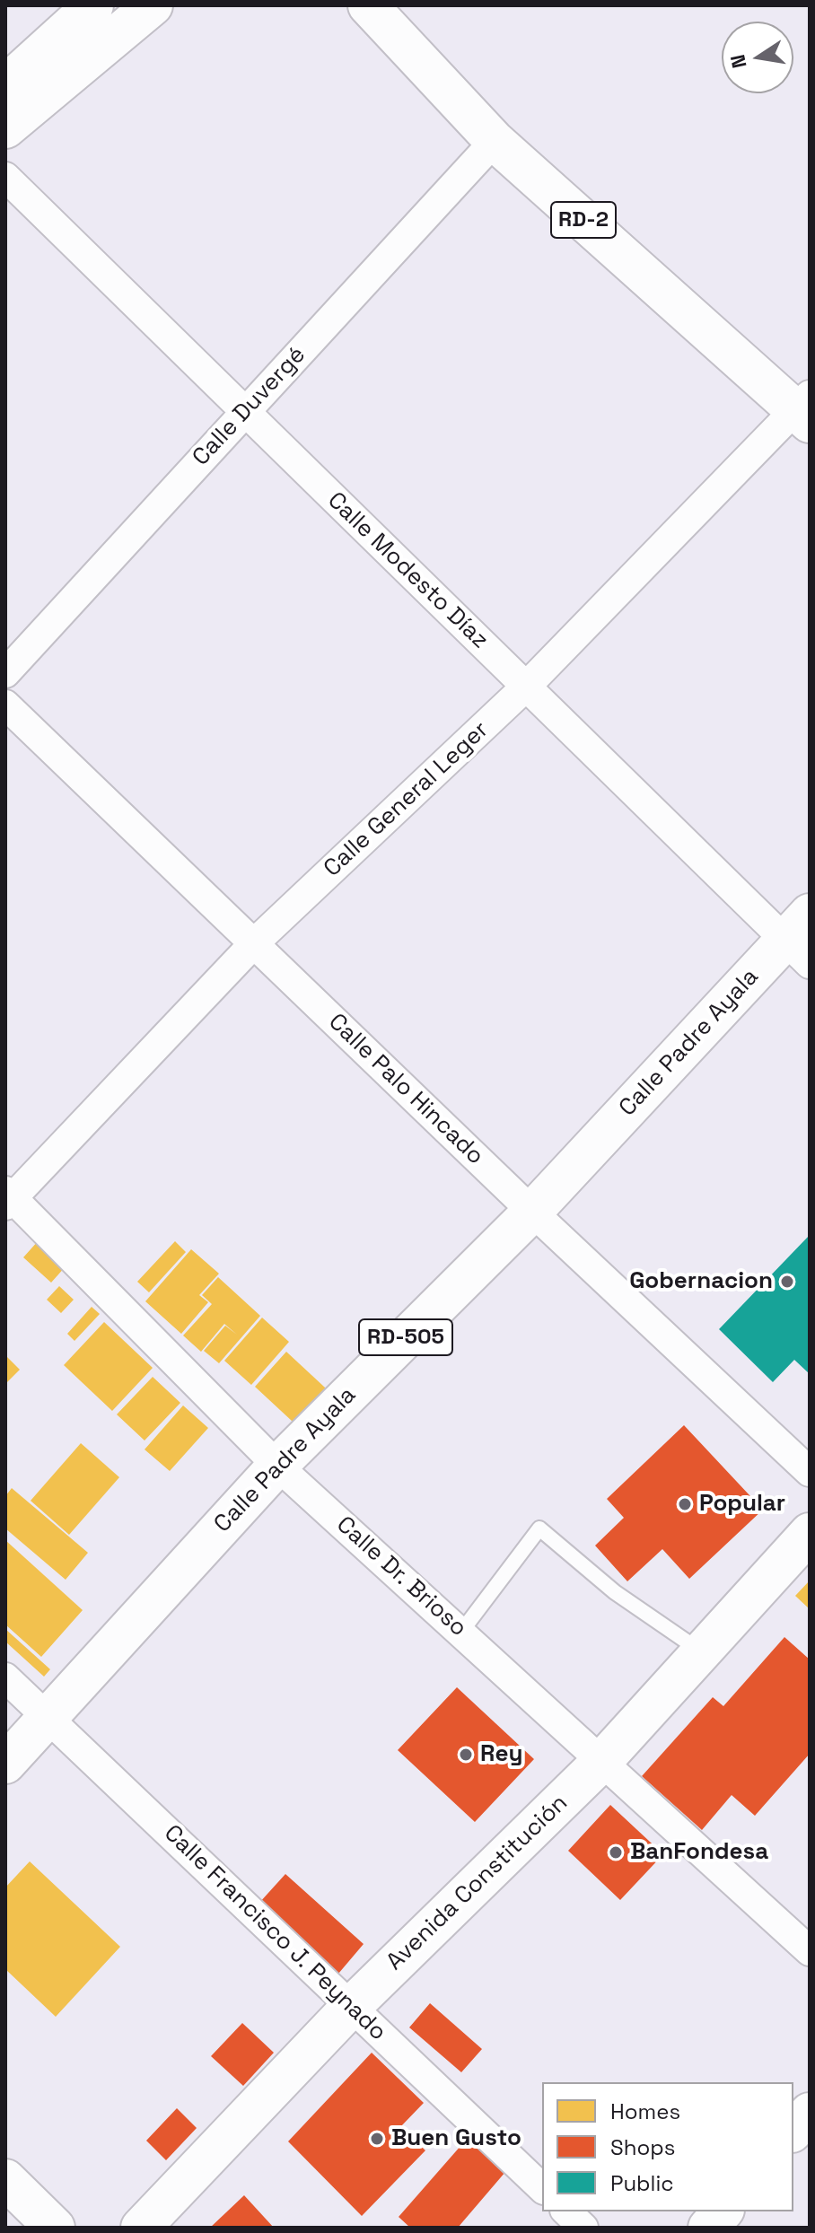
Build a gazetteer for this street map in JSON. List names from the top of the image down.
{
  "streets": {
    "main road": [
      "RD-2",
      "Calle Padre Ayala",
      "RD-505",
      "Avenida Constitución"
    ],
    "street": [
      "Calle Duvergé",
      "Calle Modesto Díaz",
      "Calle General Leger",
      "Calle Palo Hincado",
      "Calle Dr. Brioso",
      "Calle Francisco J. Peynado"
    ]
  },
  "crossings": [
    ["RD-2", "Calle Duvergé"],
    ["RD-2", "Calle General Leger"],
    ["Calle Duvergé", "Calle Modesto Díaz"],
    ["Calle Modesto Díaz", "Calle General Leger"],
    ["Calle Modesto Díaz", "Calle Padre Ayala"],
    ["Calle General Leger", "Calle Palo Hincado"],
    ["Calle General Leger", "Calle Dr. Brioso"],
    ["Calle Padre Ayala", "Calle Palo Hincado"],
    ["Calle Padre Ayala", "Calle Dr. Brioso"],
    ["Calle Padre Ayala", "Calle Francisco J. Peynado"],
    ["Calle Dr. Brioso", "Avenida Constitución"],
    ["Avenida Constitución", "Calle Francisco J. Peynado"]
  ],
  "places": [
    "Gobernacion",
    "Popular",
    "Rey",
    "BanFondesa",
    "Buen Gusto"
  ],
  "legend": ["Homes", "Shops", "Public"],
  "north": "left"
}
